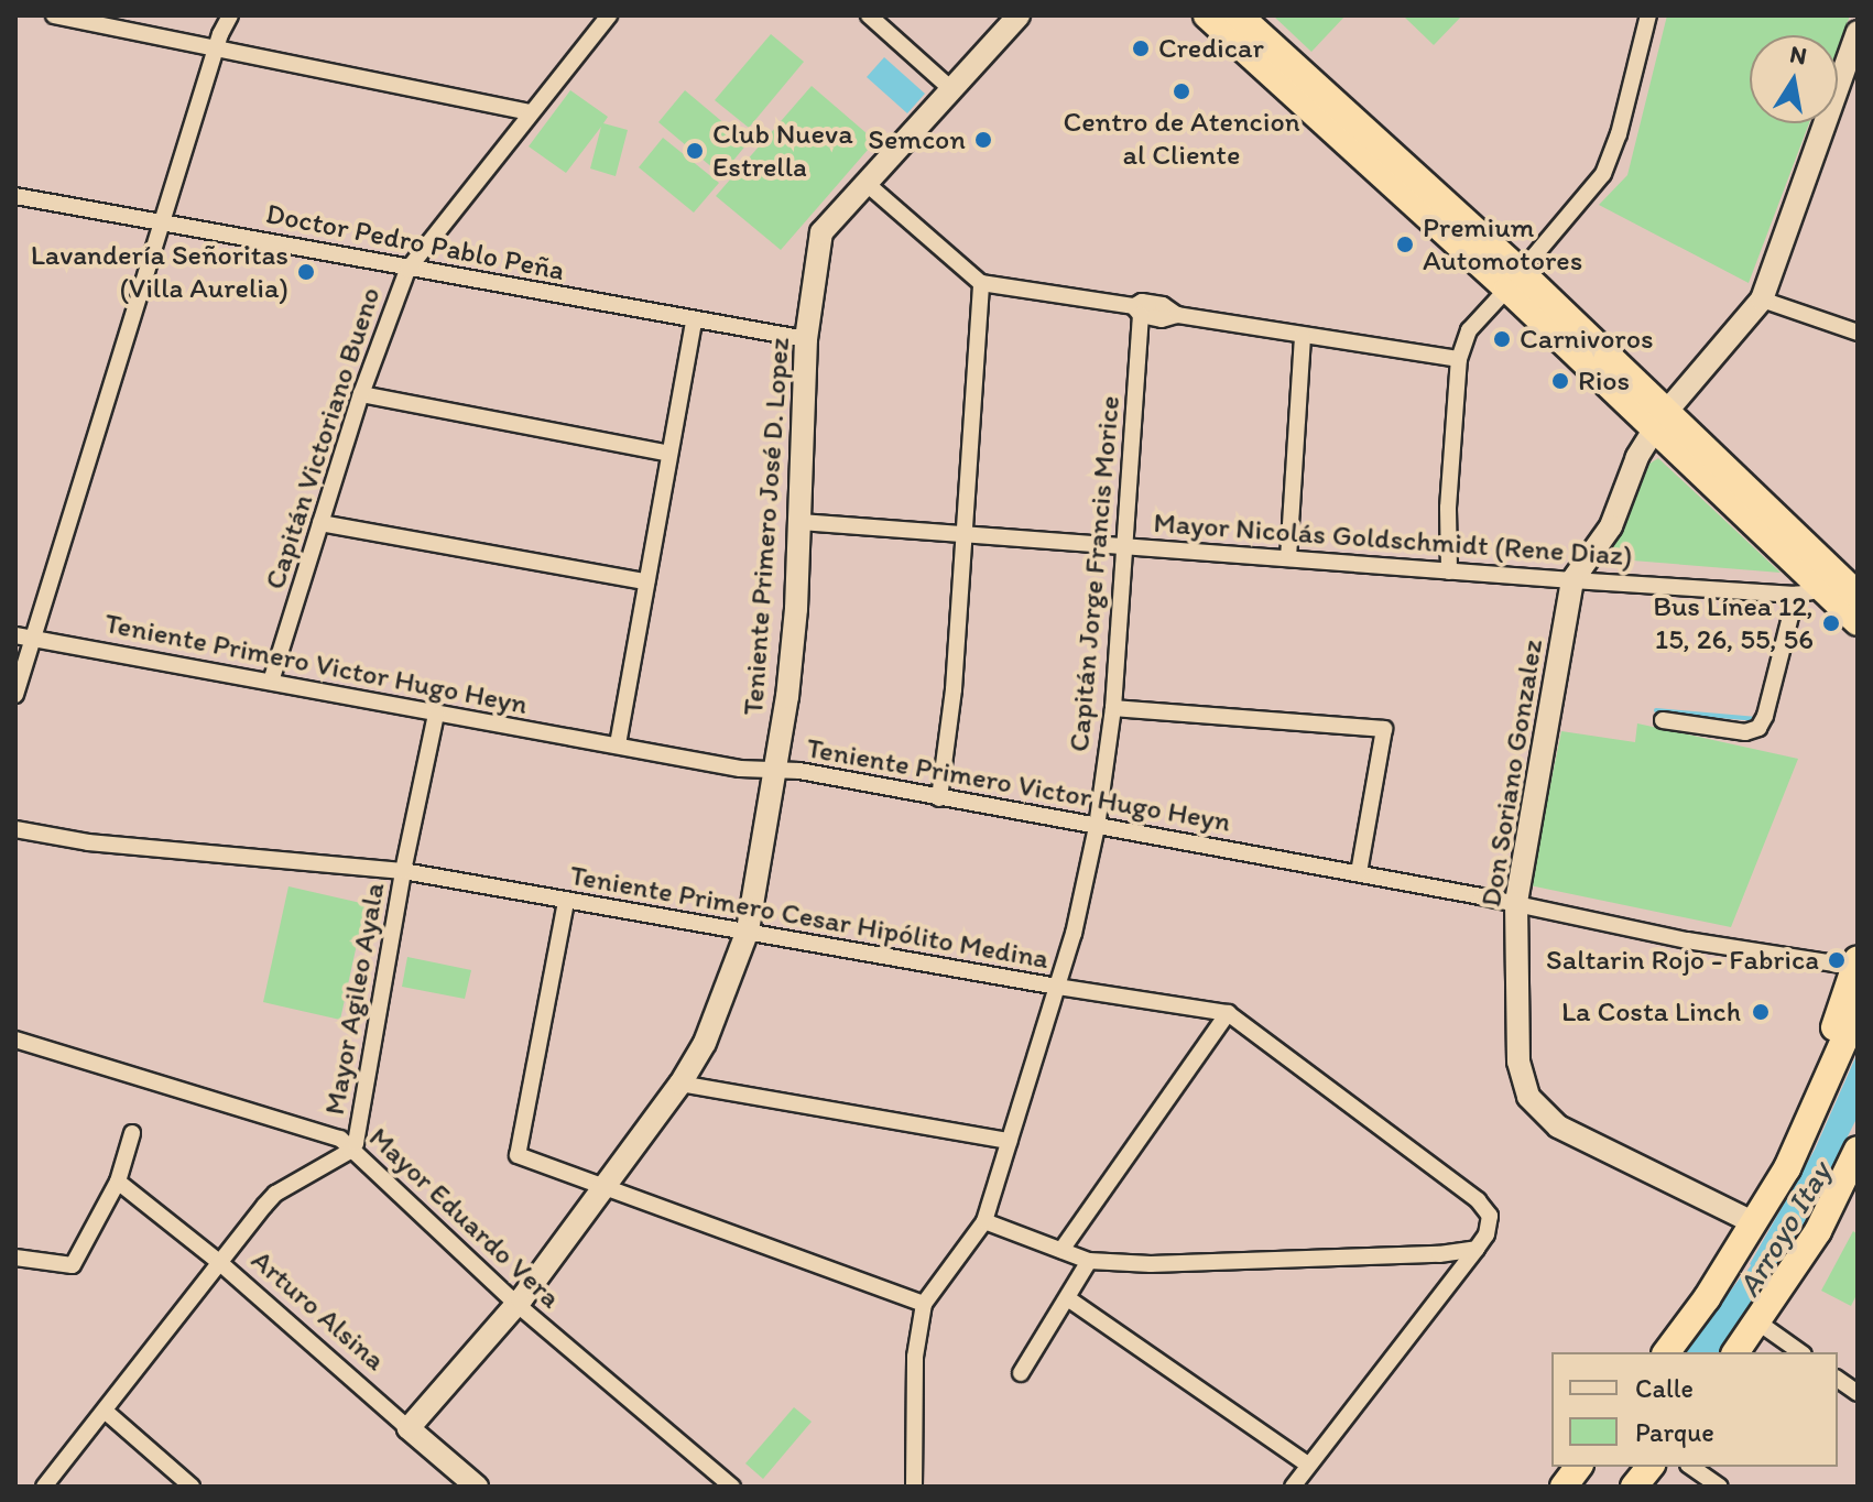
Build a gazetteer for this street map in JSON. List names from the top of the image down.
{
  "streets": {
    "street": [
      "Doctor Pedro Pablo Peña",
      "Capitán Victoriano Bueno",
      "Teniente Primero José D. Lopez",
      "Mayor Nicolás Goldschmidt (Rene Diaz)",
      "Capitán Jorge Francis Morice",
      "Teniente Primero Victor Hugo Heyn",
      "Don Soriano Gonzalez",
      "Teniente Primero Cesar Hipólito Medina",
      "Mayor Agileo Ayala",
      "Mayor Eduardo Vera",
      "Arturo Alsina"
    ]
  },
  "crossings": [
    ["Doctor Pedro Pablo Peña", "Capitán Victoriano Bueno"],
    ["Doctor Pedro Pablo Peña", "Teniente Primero José D. Lopez"],
    ["Capitán Victoriano Bueno", "Teniente Primero Victor Hugo Heyn"],
    ["Teniente Primero José D. Lopez", "Mayor Nicolás Goldschmidt (Rene Diaz)"],
    ["Teniente Primero José D. Lopez", "Teniente Primero Victor Hugo Heyn"],
    ["Teniente Primero José D. Lopez", "Teniente Primero Cesar Hipólito Medina"],
    ["Teniente Primero José D. Lopez", "Mayor Eduardo Vera"],
    ["Teniente Primero José D. Lopez", "Arturo Alsina"],
    ["Mayor Nicolás Goldschmidt (Rene Diaz)", "Capitán Jorge Francis Morice"],
    ["Mayor Nicolás Goldschmidt (Rene Diaz)", "Don Soriano Gonzalez"],
    ["Capitán Jorge Francis Morice", "Teniente Primero Victor Hugo Heyn"],
    ["Capitán Jorge Francis Morice", "Teniente Primero Cesar Hipólito Medina"],
    ["Teniente Primero Victor Hugo Heyn", "Don Soriano Gonzalez"],
    ["Teniente Primero Victor Hugo Heyn", "Mayor Agileo Ayala"],
    ["Teniente Primero Cesar Hipólito Medina", "Mayor Agileo Ayala"],
    ["Mayor Agileo Ayala", "Mayor Eduardo Vera"],
    ["Mayor Agileo Ayala", "Arturo Alsina"]
  ],
  "water": ["Arroyo Itay"],
  "places": [
    "Credicar",
    "Centro de Atencion al Cliente",
    "Semcon",
    "Club Nueva Estrella",
    "Premium Automotores",
    "Lavandería Señoritas (Villa Aurelia)",
    "Carnivoros",
    "Rios",
    "Bus Línea 12, 15, 26, 55, 56",
    "Saltarin Rojo - Fabrica",
    "La Costa Linch"
  ],
  "legend": ["Calle", "Parque"],
  "north": "top"
}
